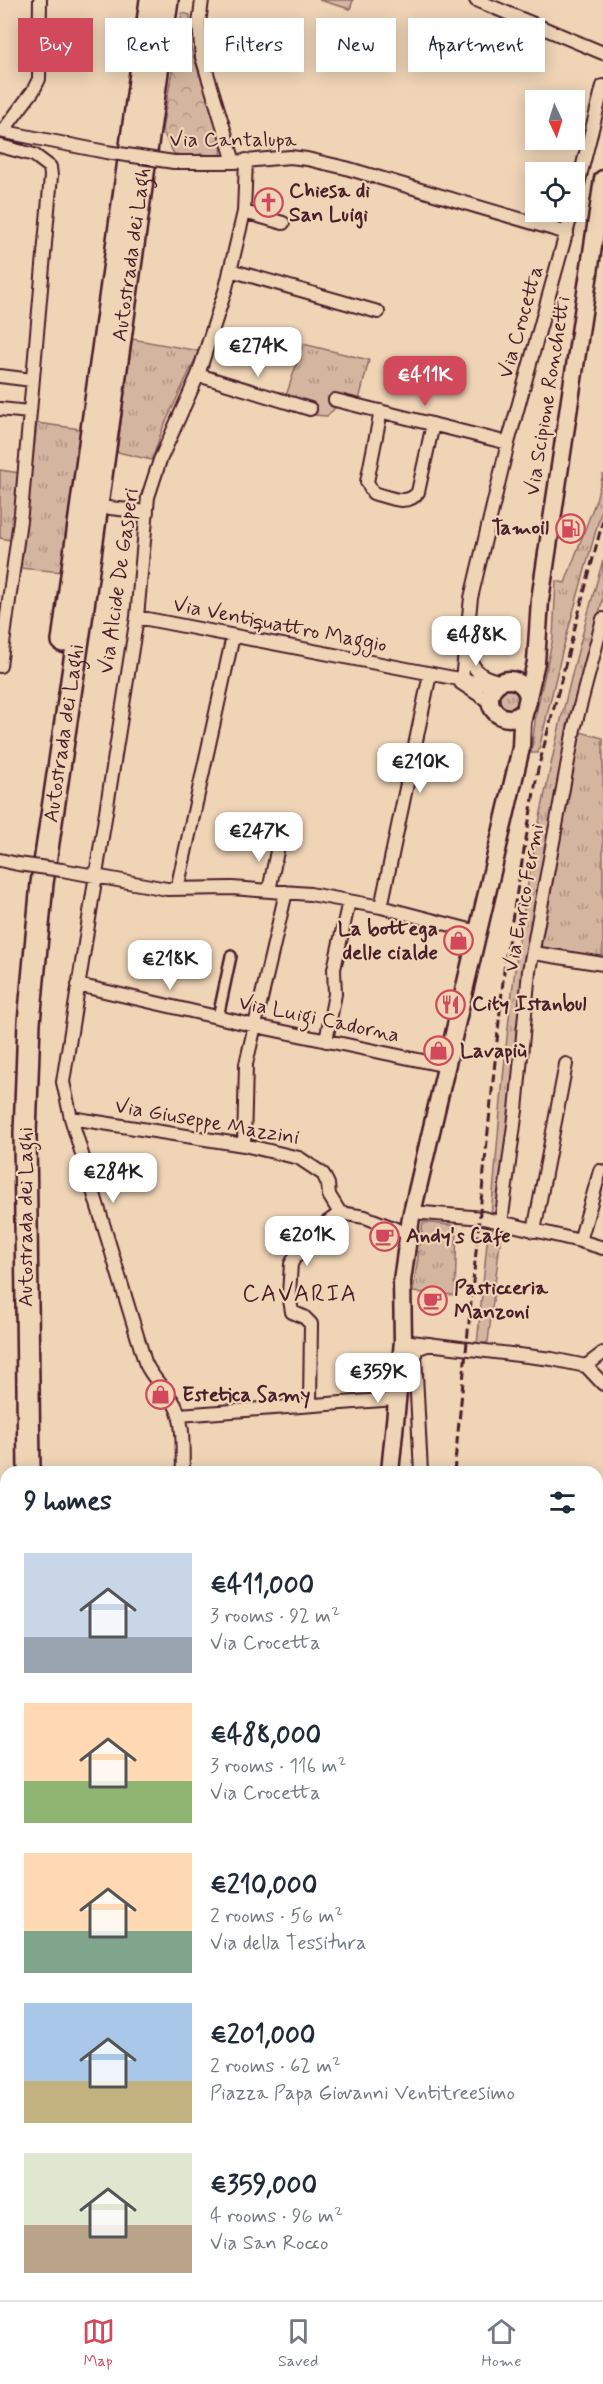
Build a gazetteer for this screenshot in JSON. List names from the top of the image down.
{
  "streets": {
    "highway": ["Autostrada dei Laghi"],
    "main road": ["Via Scipione Ronchetti"],
    "street": [
      "Via Cantalupa",
      "Via Crocetta",
      "Via Alcide De Gasperi",
      "Via Ventiquattro Maggio",
      "Via Enrico Fermi",
      "Via Luigi Cadorna",
      "Via Giuseppe Mazzini"
    ]
  },
  "crossings": [
    ["Via Cantalupa", "Via Crocetta"],
    ["Via Cantalupa", "Via Alcide De Gasperi"],
    ["Via Crocetta", "Via Scipione Ronchetti"],
    ["Via Crocetta", "Via Ventiquattro Maggio"],
    ["Via Scipione Ronchetti", "Via Ventiquattro Maggio"],
    ["Via Scipione Ronchetti", "Via Luigi Cadorna"],
    ["Via Alcide De Gasperi", "Via Ventiquattro Maggio"],
    ["Via Alcide De Gasperi", "Via Luigi Cadorna"],
    ["Via Alcide De Gasperi", "Via Giuseppe Mazzini"]
  ],
  "districts": ["CAVARIA"],
  "places": {
    "church": ["Chiesa di San Luigi"],
    "fuel station": ["Tamoil"],
    "shop": ["La bottega delle cialde", "Lavapiù", "Estetica Samy"],
    "restaurant": ["City Istanbul"],
    "cafe": ["Andy's Cafe", "Pasticceria Manzoni"]
  },
  "north": "bottom",
  "page": {
    "chip": [
      "Buy",
      "Rent",
      "Filters",
      "New",
      "Apartment"
    ],
    "price": [
      "€274K",
      "€411K",
      "€488K",
      "€210K",
      "€247K",
      "€218K",
      "€284K",
      "€201K",
      "€359K"
    ],
    "heading": "9 homes",
    "list": [
      {
        "name": "€411,000",
        "note": "3 rooms · 92 m² · Via Crocetta"
      },
      {
        "name": "€488,000",
        "note": "3 rooms · 116 m² · Via Crocetta"
      },
      {
        "name": "€210,000",
        "note": "2 rooms · 56 m² · Via della Tessitura"
      },
      {
        "name": "€201,000",
        "note": "2 rooms · 62 m² · Piazza Papa Giovanni Ventitreesimo"
      },
      {
        "name": "€359,000",
        "note": "4 rooms · 96 m² · Via San Rocco"
      }
    ],
    "tabs": ["Map", "Saved", "Home"]
  }
}
